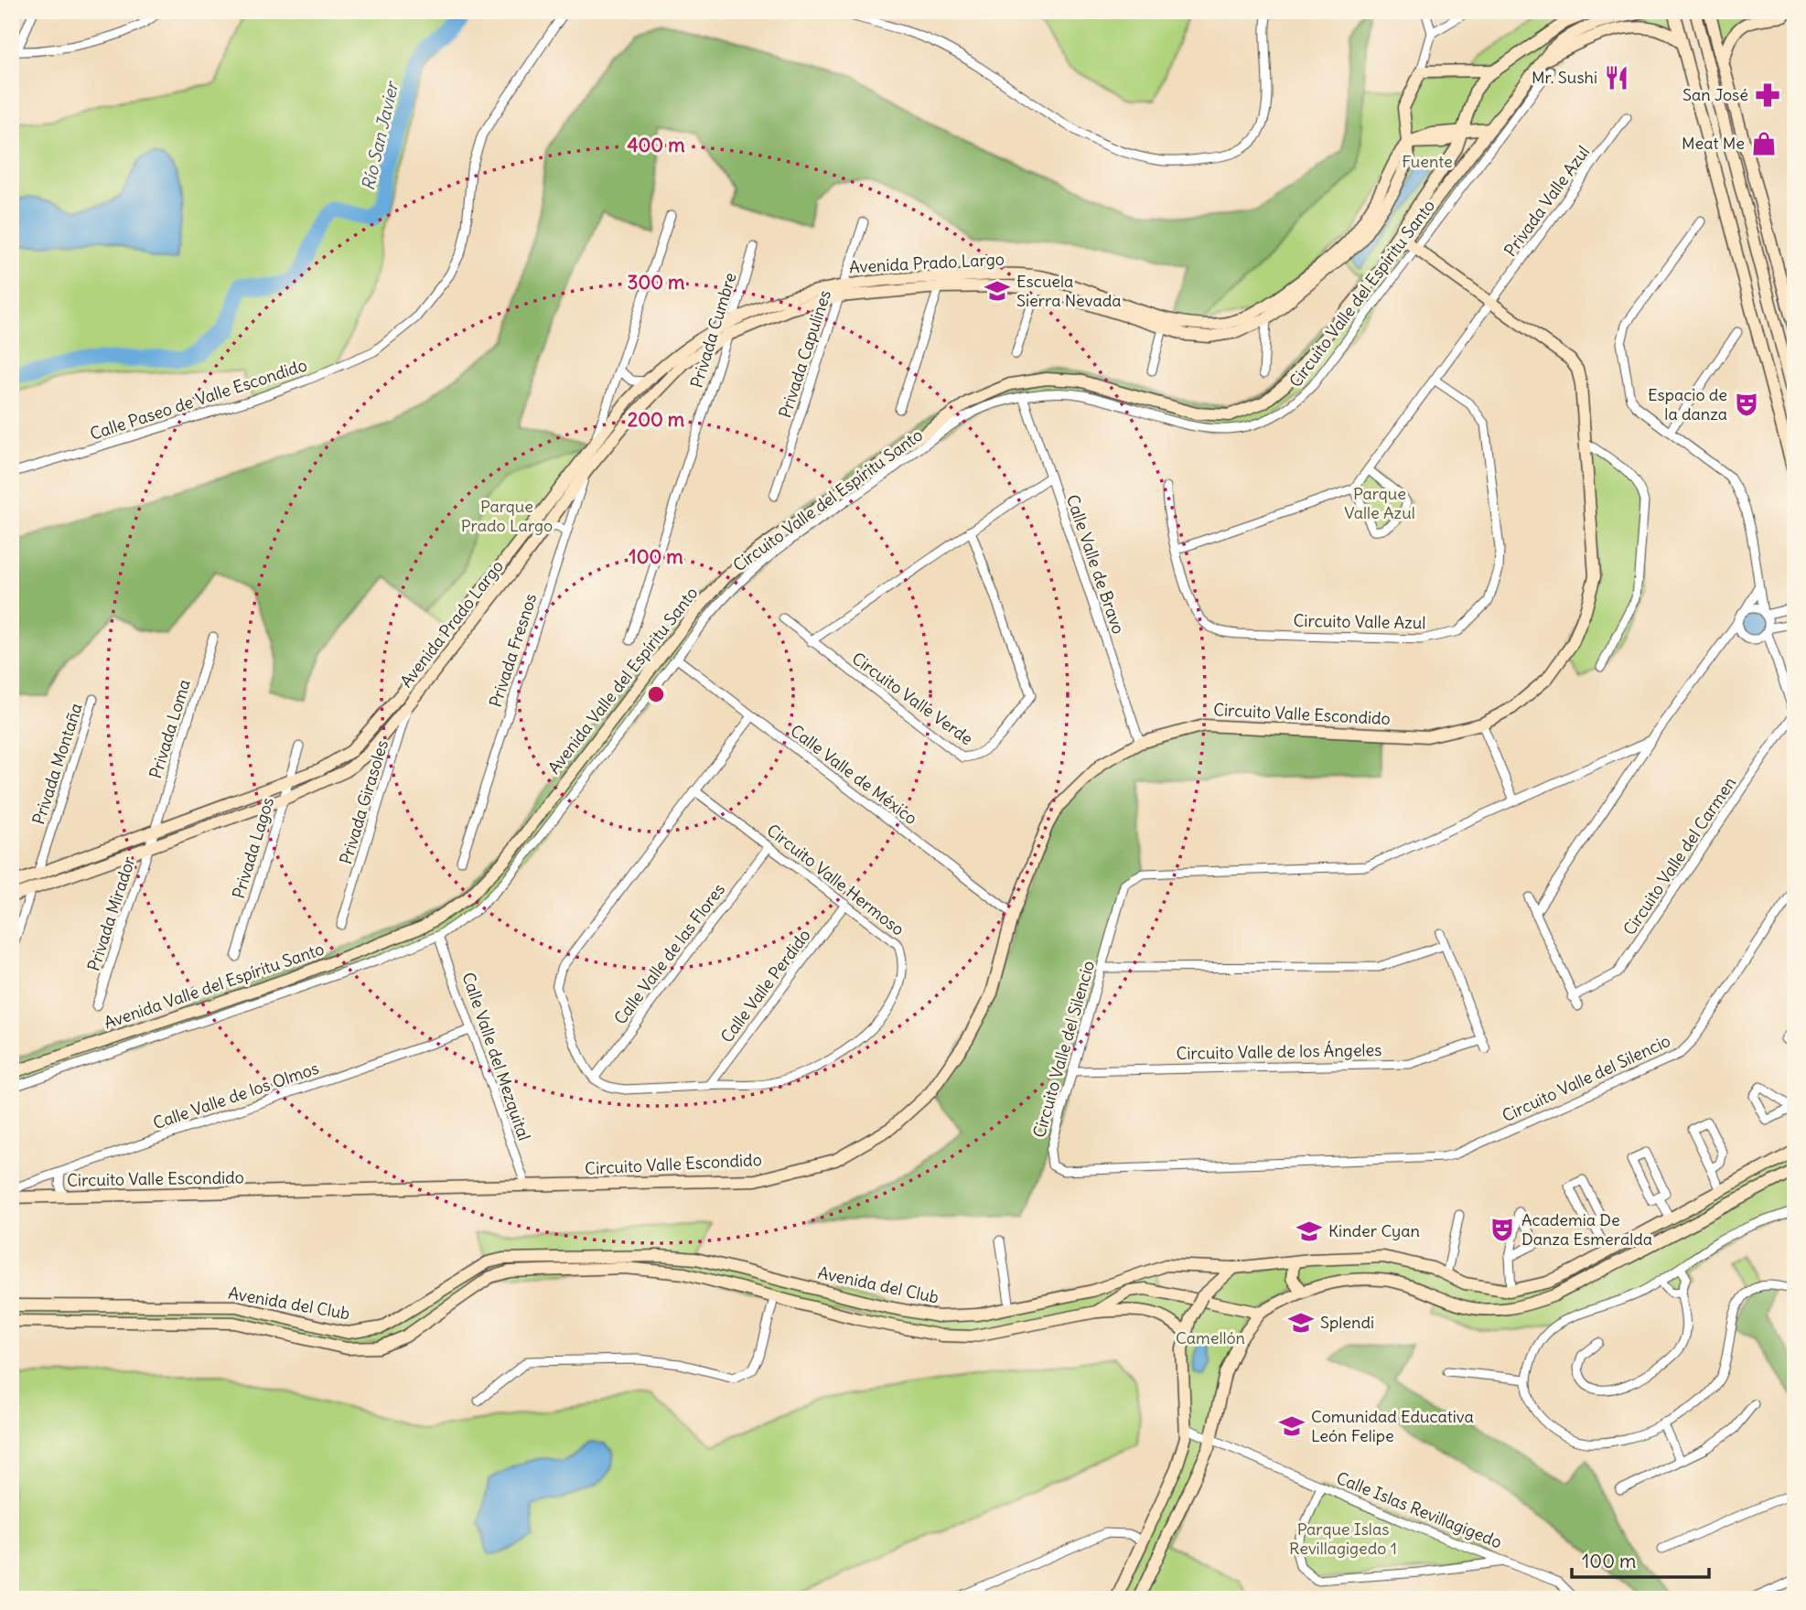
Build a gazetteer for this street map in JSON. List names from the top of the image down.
{
  "streets": {
    "street": [
      "Privada Valle Azul",
      "Avenida Prado Largo",
      "Circuito Valle del Espíritu Santo",
      "Privada Cumbre",
      "Privada Capulines",
      "Calle Paseo de Valle Escondido",
      "Calle Valle de Bravo",
      "Circuito Valle Azul",
      "Privada Fresnos",
      "Avenida Valle del Espíritu Santo",
      "Circuito Valle Verde",
      "Circuito Valle Escondido",
      "Privada Loma",
      "Privada Montaña",
      "Calle Valle de México",
      "Privada Girasoles",
      "Privada Lagos",
      "Circuito Valle del Carmen",
      "Circuito Valle Hermoso",
      "Privada Mirador",
      "Calle Valle de las Flores",
      "Calle Valle Perdido",
      "Circuito Valle del Silencio",
      "Circuito Valle de los Ángeles",
      "Calle Valle del Mezquital",
      "Calle Valle de los Olmos",
      "Avenida del Club",
      "Calle Islas Revillagigedo"
    ]
  },
  "crossings": [
    ["Privada Valle Azul", "Circuito Valle Escondido"],
    ["Avenida Prado Largo", "Privada Cumbre"],
    ["Avenida Prado Largo", "Privada Capulines"],
    ["Avenida Prado Largo", "Privada Fresnos"],
    ["Avenida Prado Largo", "Privada Loma"],
    ["Avenida Prado Largo", "Privada Montaña"],
    ["Avenida Prado Largo", "Privada Girasoles"],
    ["Avenida Prado Largo", "Privada Lagos"],
    ["Avenida Prado Largo", "Privada Mirador"],
    ["Circuito Valle del Espíritu Santo", "Calle Valle de Bravo"],
    ["Circuito Valle del Espíritu Santo", "Avenida Valle del Espíritu Santo"],
    ["Circuito Valle del Espíritu Santo", "Circuito Valle Escondido"],
    ["Circuito Valle del Espíritu Santo", "Calle Valle de México"],
    ["Circuito Valle del Espíritu Santo", "Calle Valle del Mezquital"],
    ["Calle Valle de Bravo", "Circuito Valle Escondido"],
    ["Avenida Valle del Espíritu Santo", "Circuito Valle Escondido"],
    ["Circuito Valle Escondido", "Calle Valle de México"],
    ["Circuito Valle Escondido", "Calle Valle del Mezquital"],
    ["Privada Loma", "Privada Mirador"],
    ["Circuito Valle Hermoso", "Calle Valle de las Flores"],
    ["Circuito Valle Hermoso", "Calle Valle Perdido"],
    ["Circuito Valle del Silencio", "Circuito Valle de los Ángeles"],
    ["Calle Valle del Mezquital", "Calle Valle de los Olmos"]
  ],
  "water": ["Río San Javier"],
  "parks": [
    "Fuente",
    "Parque Valle Azul",
    "Parque Prado Largo",
    "Camellón",
    "Parque Islas Revillagigedo 1"
  ],
  "places": {
    "restaurant": ["Mr. Sushi"],
    "pharmacy": ["San José"],
    "shop": ["Meat Me"],
    "school or university": [
      "Escuela Sierra Nevada",
      "Kinder Cyan",
      "Splendi",
      "Comunidad Educativa León Felipe"
    ],
    "theatre": ["Espacio de la danza", "Academia De Danza Esmeralda"]
  },
  "scale_bar": "100 m",
  "rings": [
    "400 m",
    "300 m",
    "200 m",
    "100 m"
  ]
}
